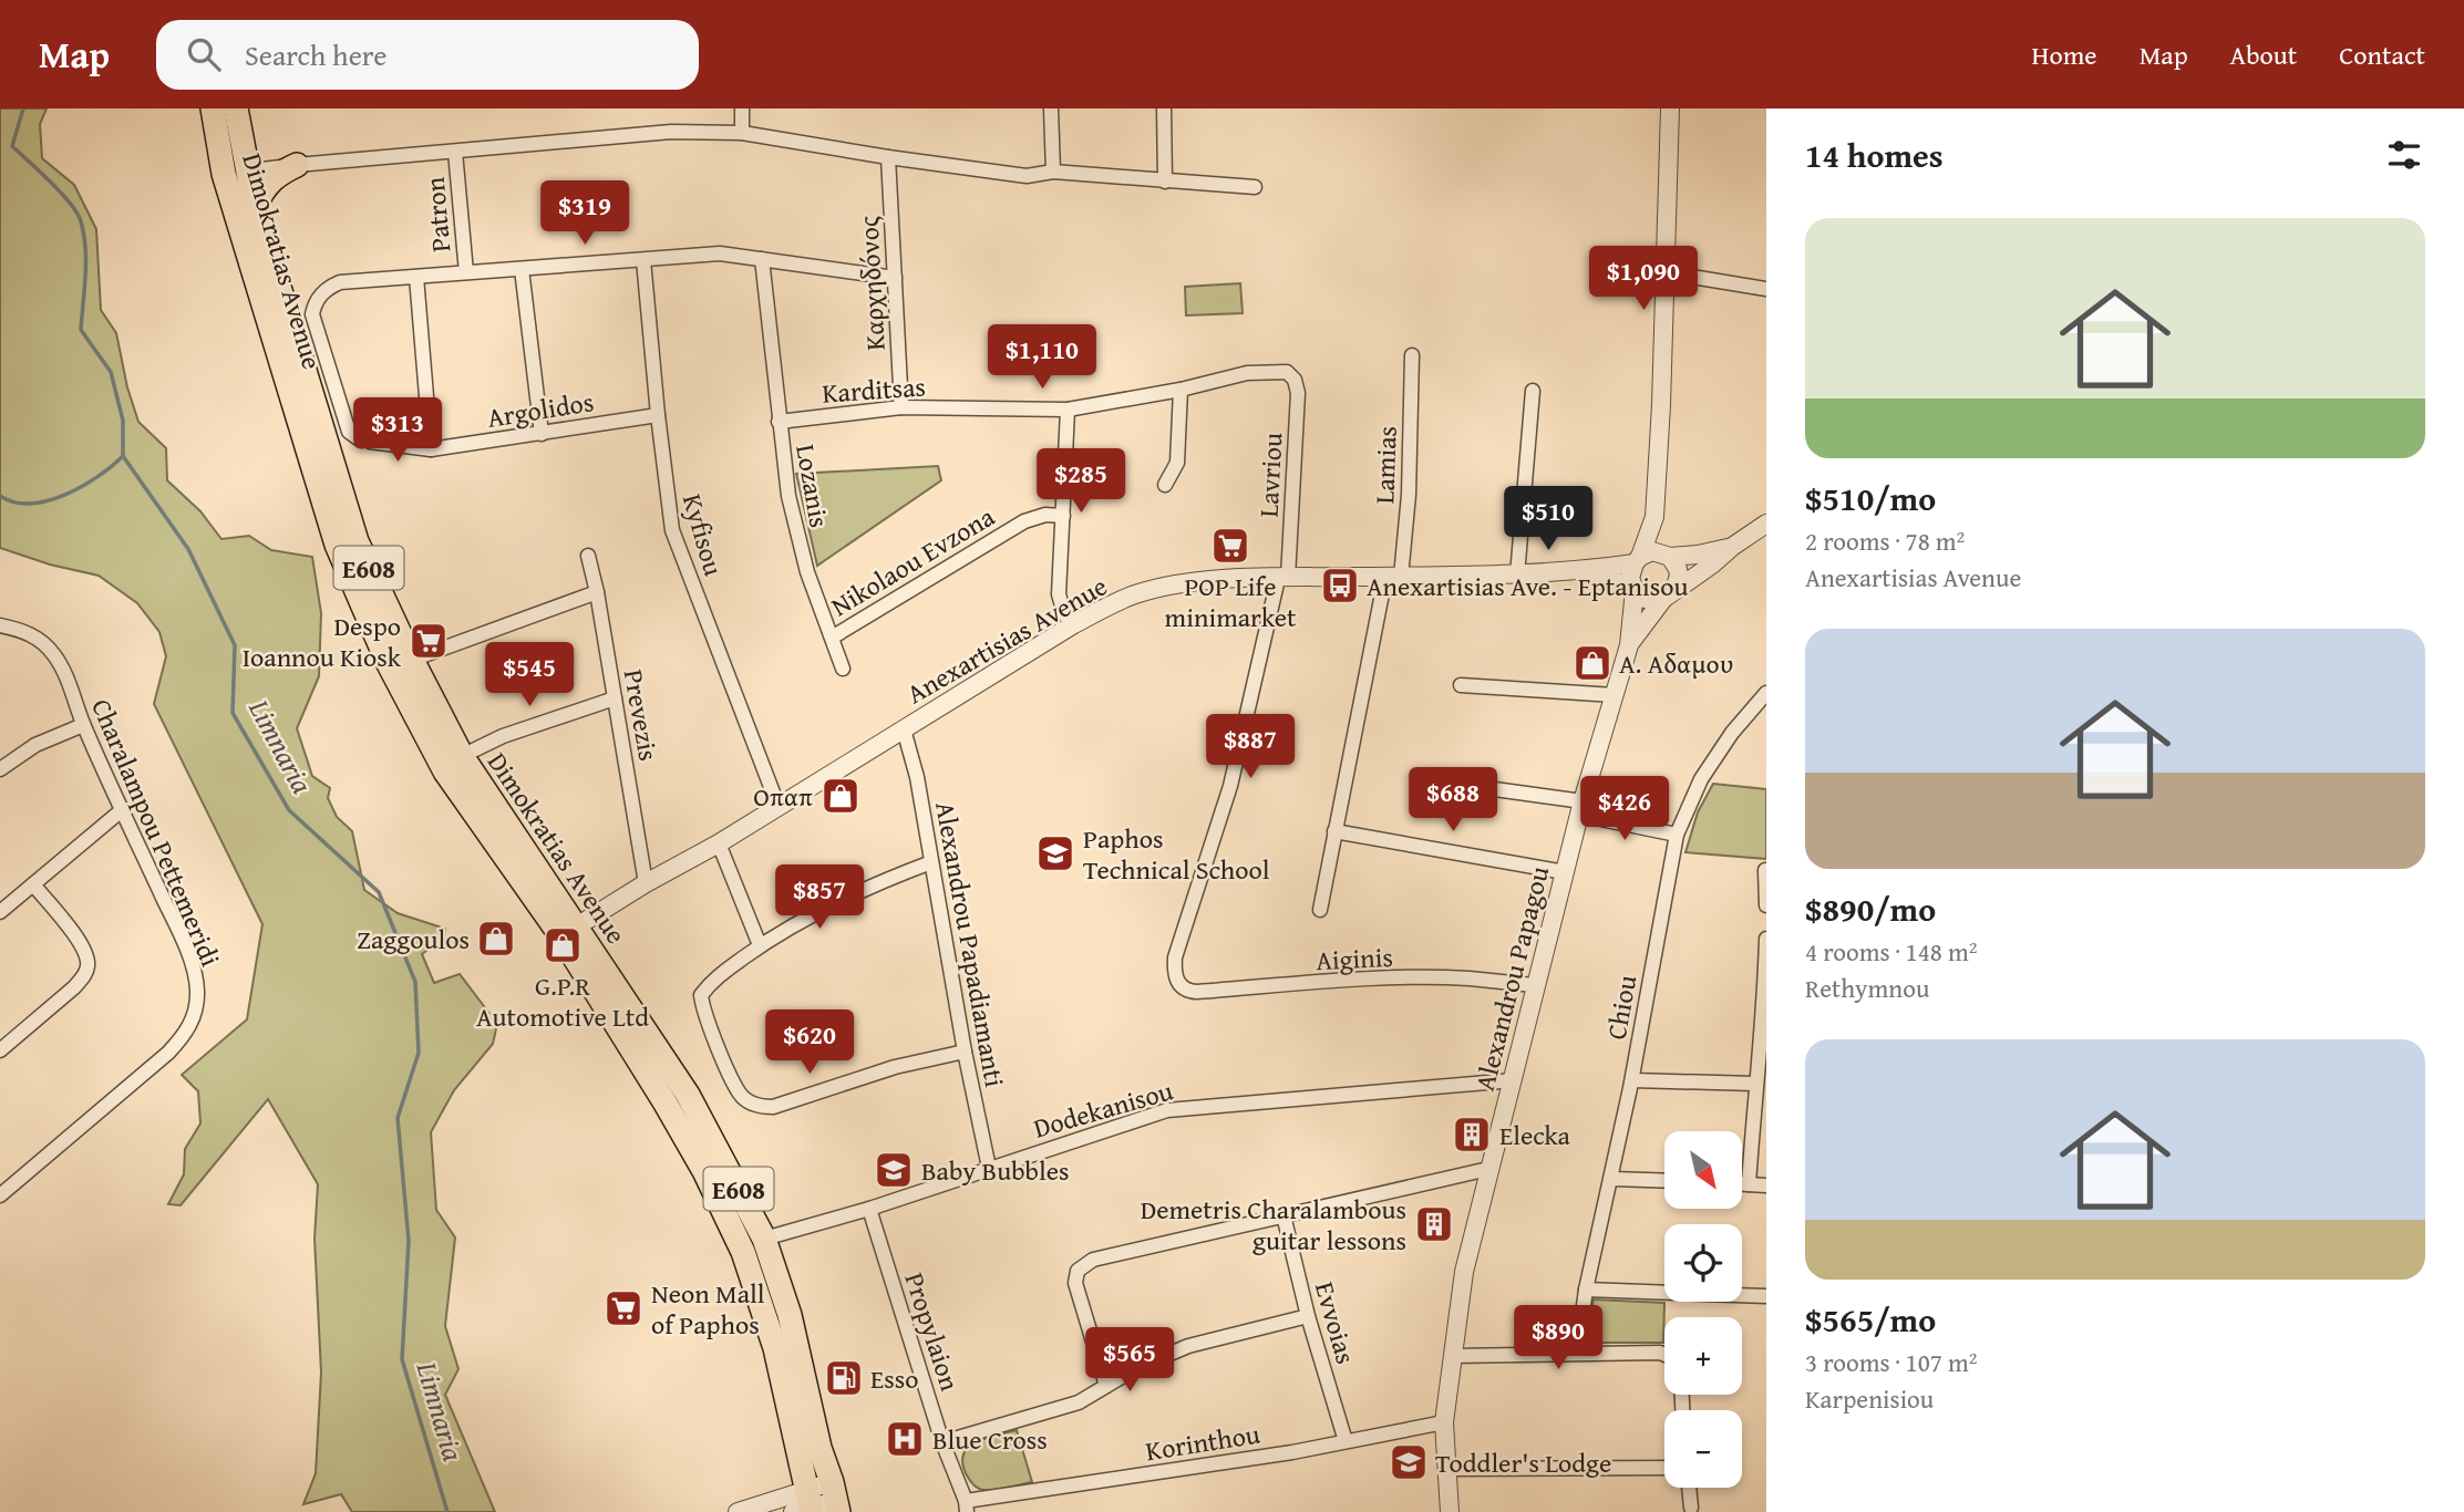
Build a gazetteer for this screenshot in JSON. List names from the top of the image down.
{
  "streets": {
    "highway": ["Dimokratias Avenue", "E608"],
    "street": [
      "Patron",
      "Καρχηδόνος",
      "Karditsas",
      "Argolidos",
      "Lamias",
      "Lavriou",
      "Lozanis",
      "Kyfisou",
      "Nikolaou Evzona",
      "Anexartisias Avenue",
      "Prevezis",
      "Charalampou Pettemeridi",
      "Alexandrou Papadiamanti",
      "Aiginis",
      "Alexandrou Papagou",
      "Chiou",
      "Dodekanisou",
      "Evvoias",
      "Propylaion",
      "Korinthou"
    ]
  },
  "crossings": [
    ["Dimokratias Avenue", "Anexartisias Avenue"],
    ["Dimokratias Avenue", "Dodekanisou"],
    ["Καρχηδόνος", "Karditsas"],
    ["Karditsas", "Lavriou"],
    ["Karditsas", "Lozanis"],
    ["Argolidos", "Kyfisou"],
    ["Lamias", "Anexartisias Avenue"],
    ["Lavriou", "Anexartisias Avenue"],
    ["Lavriou", "Aiginis"],
    ["Lozanis", "Nikolaou Evzona"],
    ["Kyfisou", "Anexartisias Avenue"],
    ["Anexartisias Avenue", "Prevezis"],
    ["Anexartisias Avenue", "Alexandrou Papadiamanti"],
    ["Anexartisias Avenue", "Alexandrou Papagou"],
    ["Alexandrou Papadiamanti", "Dodekanisou"],
    ["Aiginis", "Alexandrou Papagou"],
    ["Alexandrou Papagou", "Dodekanisou"],
    ["Alexandrou Papagou", "Korinthou"],
    ["Dodekanisou", "Propylaion"],
    ["Evvoias", "Korinthou"],
    ["Propylaion", "Korinthou"]
  ],
  "water": ["Limnaria"],
  "places": {
    "supermarket": ["POP Life minimarket", "Despo Ioannou Kiosk", "Neon Mall of Paphos"],
    "bus stop": ["Anexartisias Ave. - Eptanisou"],
    "shop": [
      "Α. Αδαμου",
      "Οπαπ",
      "Zaggoulos",
      "G.P.R Automotive Ltd"
    ],
    "school or university": ["Paphos Technical School", "Baby Bubbles", "Toddler's Lodge"],
    "building": ["Elecka", "Demetris Charalambous guitar lessons"],
    "fuel station": ["Esso"],
    "hospital": ["Blue Cross"]
  },
  "north": "bottom right",
  "page": {
    "header": "Map",
    "search": "Search here",
    "nav": [
      "Home",
      "Map",
      "About",
      "Contact"
    ],
    "heading": "14 homes",
    "price": [
      "$319",
      "$1,090",
      "$1,110",
      "$313",
      "$285",
      "$510",
      "$545",
      "$887",
      "$688",
      "$426",
      "$857",
      "$620",
      "$890",
      "$565"
    ],
    "list": [
      {
        "name": "$510/mo",
        "note": "2 rooms · 78 m² · Anexartisias Avenue"
      },
      {
        "name": "$890/mo",
        "note": "4 rooms · 148 m² · Rethymnou"
      },
      {
        "name": "$565/mo",
        "note": "3 rooms · 107 m² · Karpenisiou"
      }
    ],
    "map_buttons": ["+", "−"]
  }
}
